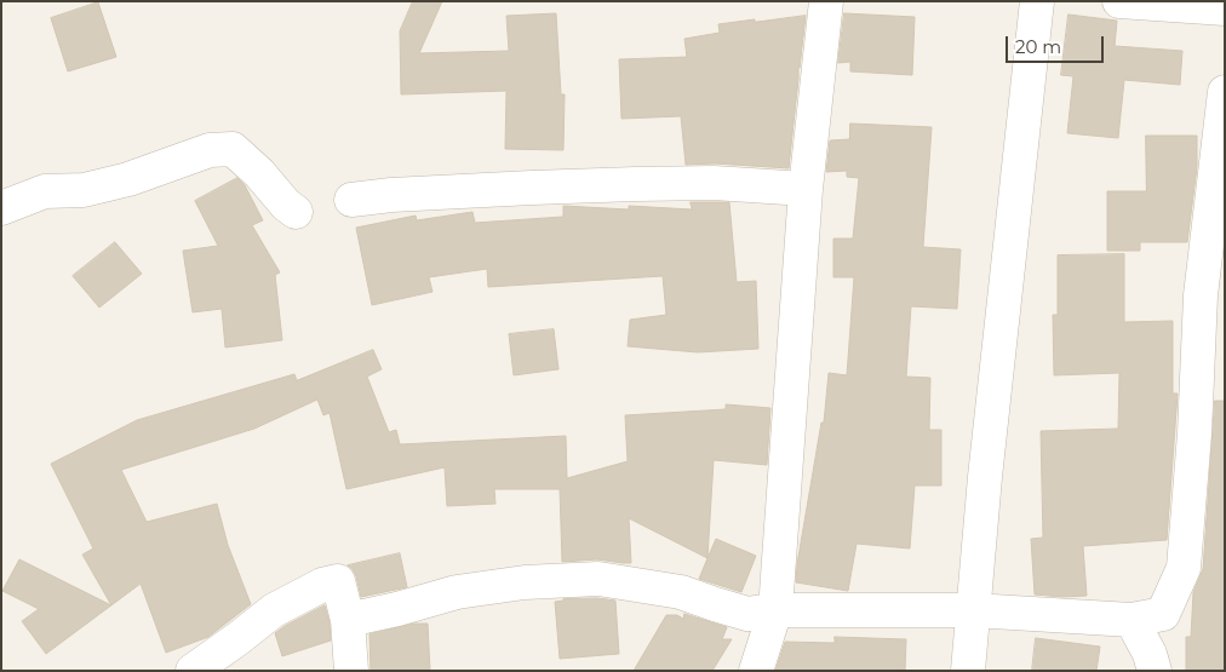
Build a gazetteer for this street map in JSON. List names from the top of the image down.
{
  "scale_bar": "20 m"
}
